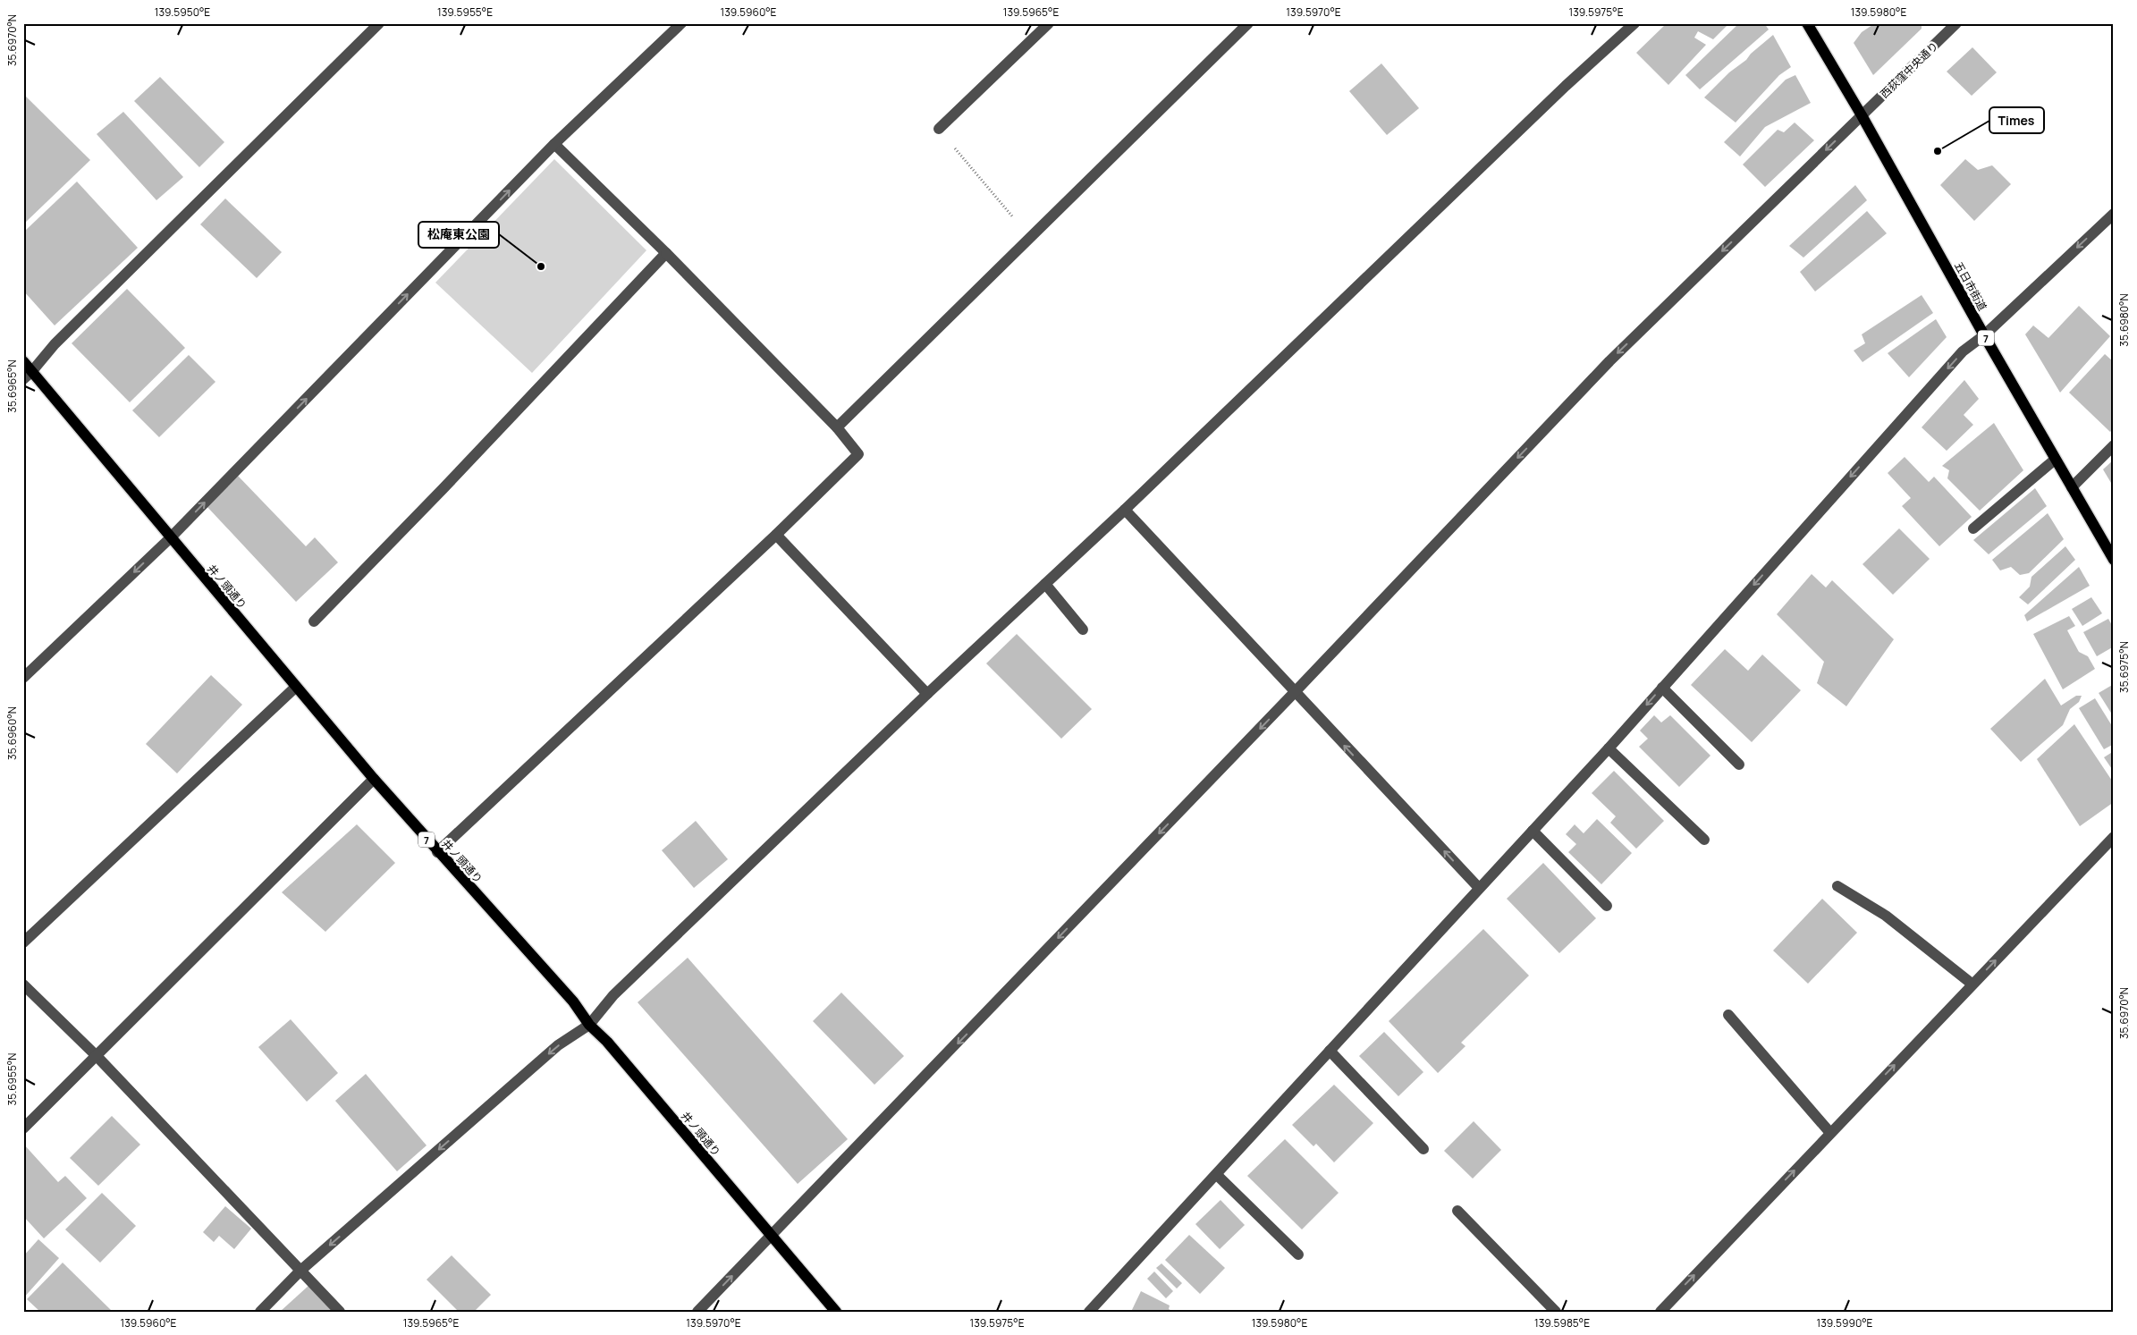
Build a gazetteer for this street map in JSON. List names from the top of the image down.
{
  "streets": {
    "main road": ["五日市街道", "7", "井ノ頭通り"],
    "street": ["西荻窪中央通り"]
  },
  "crossings": [
    ["西荻窪中央通り", "五日市街道"],
    ["西荻窪中央通り", "井ノ頭通り"]
  ],
  "one_way": ["西荻窪中央通り"],
  "places": ["Times", "松庵東公園"],
  "coordinates": [
    "139.5950°E",
    "139.5955°E",
    "139.5960°E",
    "139.5965°E",
    "139.5970°E",
    "139.5975°E",
    "139.5980°E",
    "35.6970°N",
    "35.6980°N",
    "35.6965°N",
    "35.6975°N",
    "35.6960°N",
    "35.6955°N",
    "139.5985°E",
    "139.5990°E"
  ]
}
